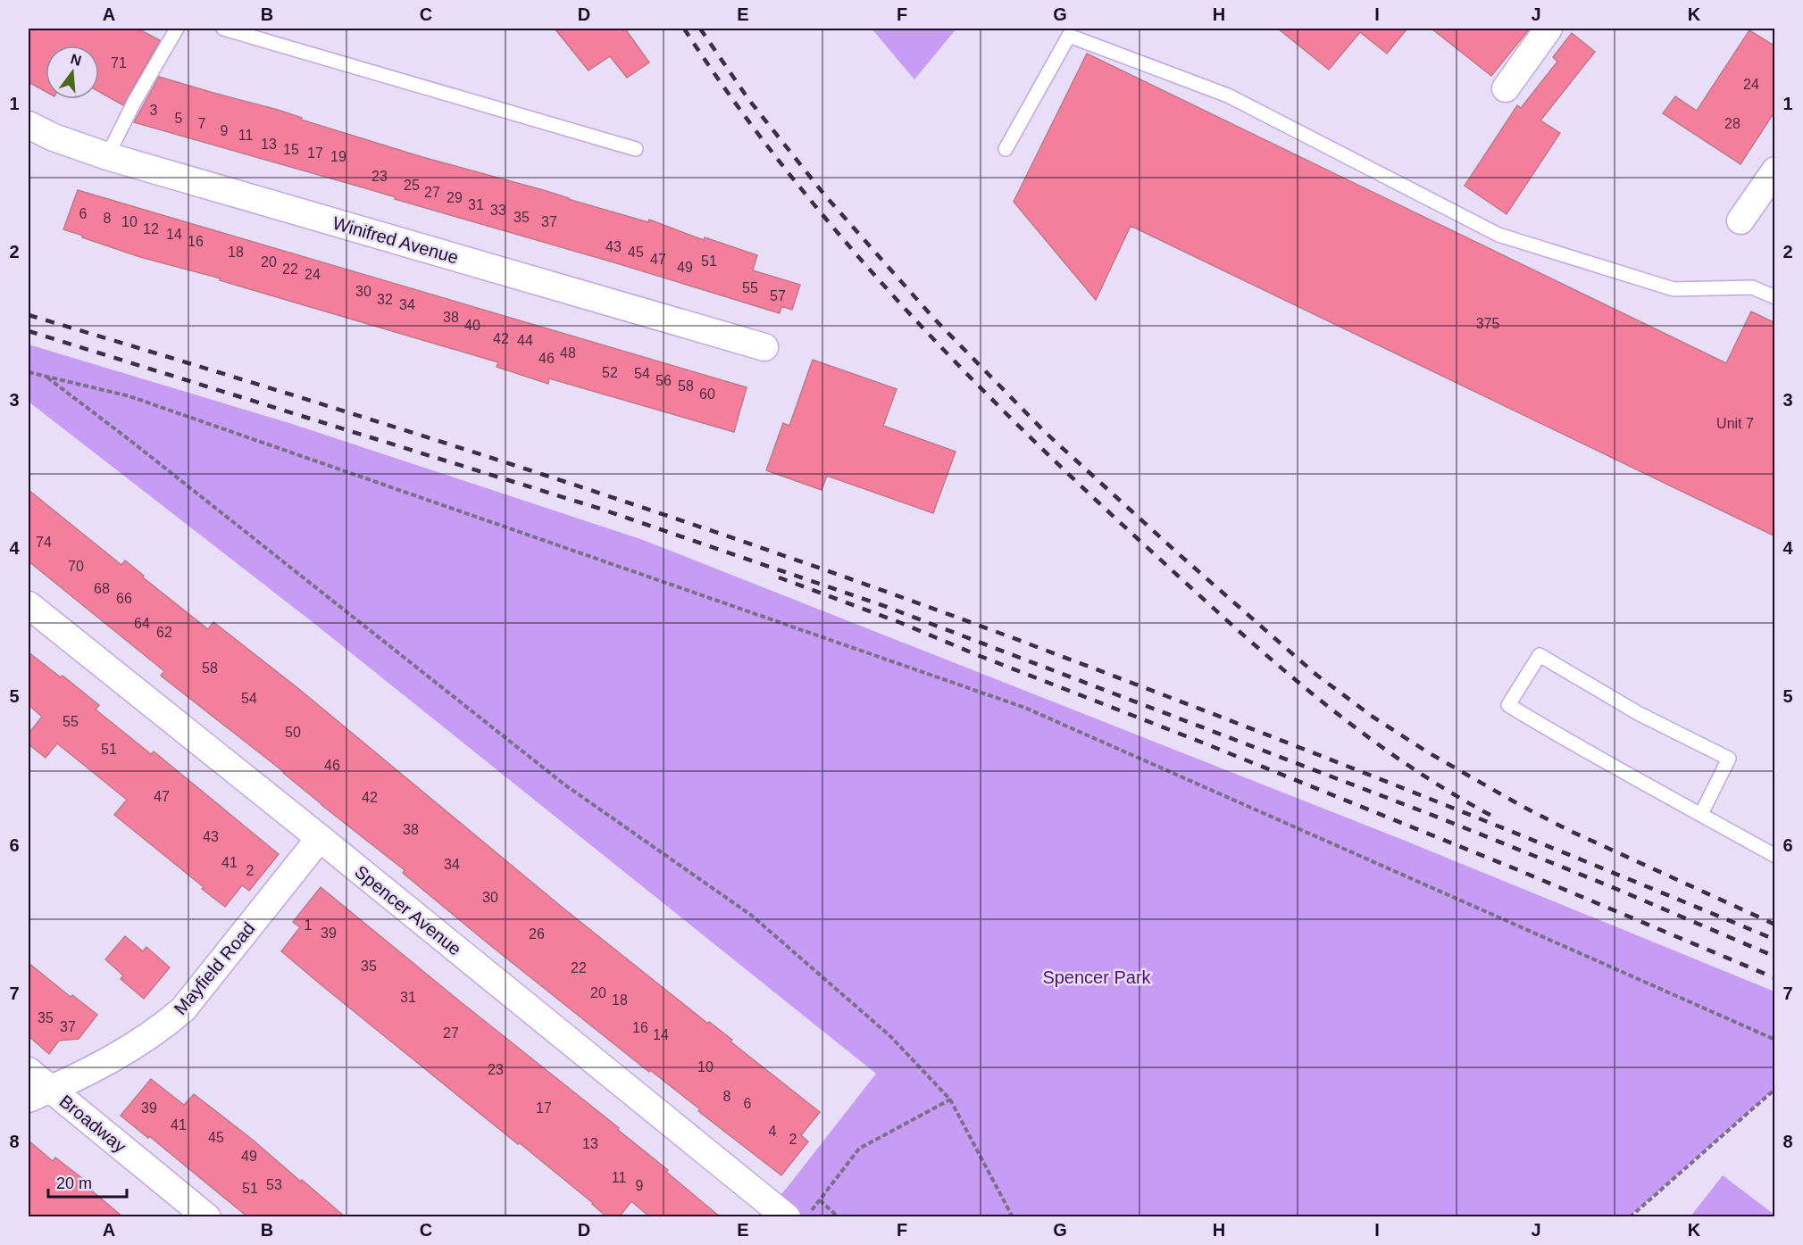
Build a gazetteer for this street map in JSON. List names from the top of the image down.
{
  "streets": {
    "street": [
      "Winifred Avenue",
      "Spencer Avenue",
      "Mayfield Road",
      "Broadway"
    ]
  },
  "crossings": [
    ["Spencer Avenue", "Mayfield Road"],
    ["Mayfield Road", "Broadway"]
  ],
  "parks": ["Spencer Park"],
  "house_numbers": [
    "71",
    "24",
    "3",
    "5",
    "7",
    "28",
    "9",
    "11",
    "13",
    "15",
    "17",
    "19",
    "23",
    "25",
    "27",
    "29",
    "31",
    "33",
    "6",
    "35",
    "8",
    "10",
    "37",
    "12",
    "14",
    "16",
    "43",
    "18",
    "45",
    "47",
    "51",
    "20",
    "49",
    "22",
    "24",
    "55",
    "30",
    "57",
    "32",
    "34",
    "38",
    "375",
    "40",
    "42",
    "44",
    "48",
    "46",
    "52",
    "54",
    "56",
    "58",
    "60",
    "Unit 7",
    "74",
    "70",
    "68",
    "66",
    "64",
    "62",
    "58",
    "54",
    "55",
    "50",
    "51",
    "46",
    "47",
    "42",
    "38",
    "43",
    "41",
    "34",
    "2",
    "30",
    "1",
    "39",
    "26",
    "35",
    "22",
    "20",
    "31",
    "18",
    "35",
    "37",
    "16",
    "27",
    "14",
    "10",
    "23",
    "8",
    "6",
    "39",
    "17",
    "41",
    "4",
    "45",
    "2",
    "13",
    "49",
    "11",
    "53",
    "9",
    "51"
  ],
  "scale_bar": "20 m",
  "north": "top",
  "grid": {
    "columns": [
      "A",
      "B",
      "C",
      "D",
      "E",
      "F",
      "G",
      "H",
      "I",
      "J",
      "K"
    ],
    "rows": [
      "1",
      "2",
      "3",
      "4",
      "5",
      "6",
      "7",
      "8"
    ]
  }
}
